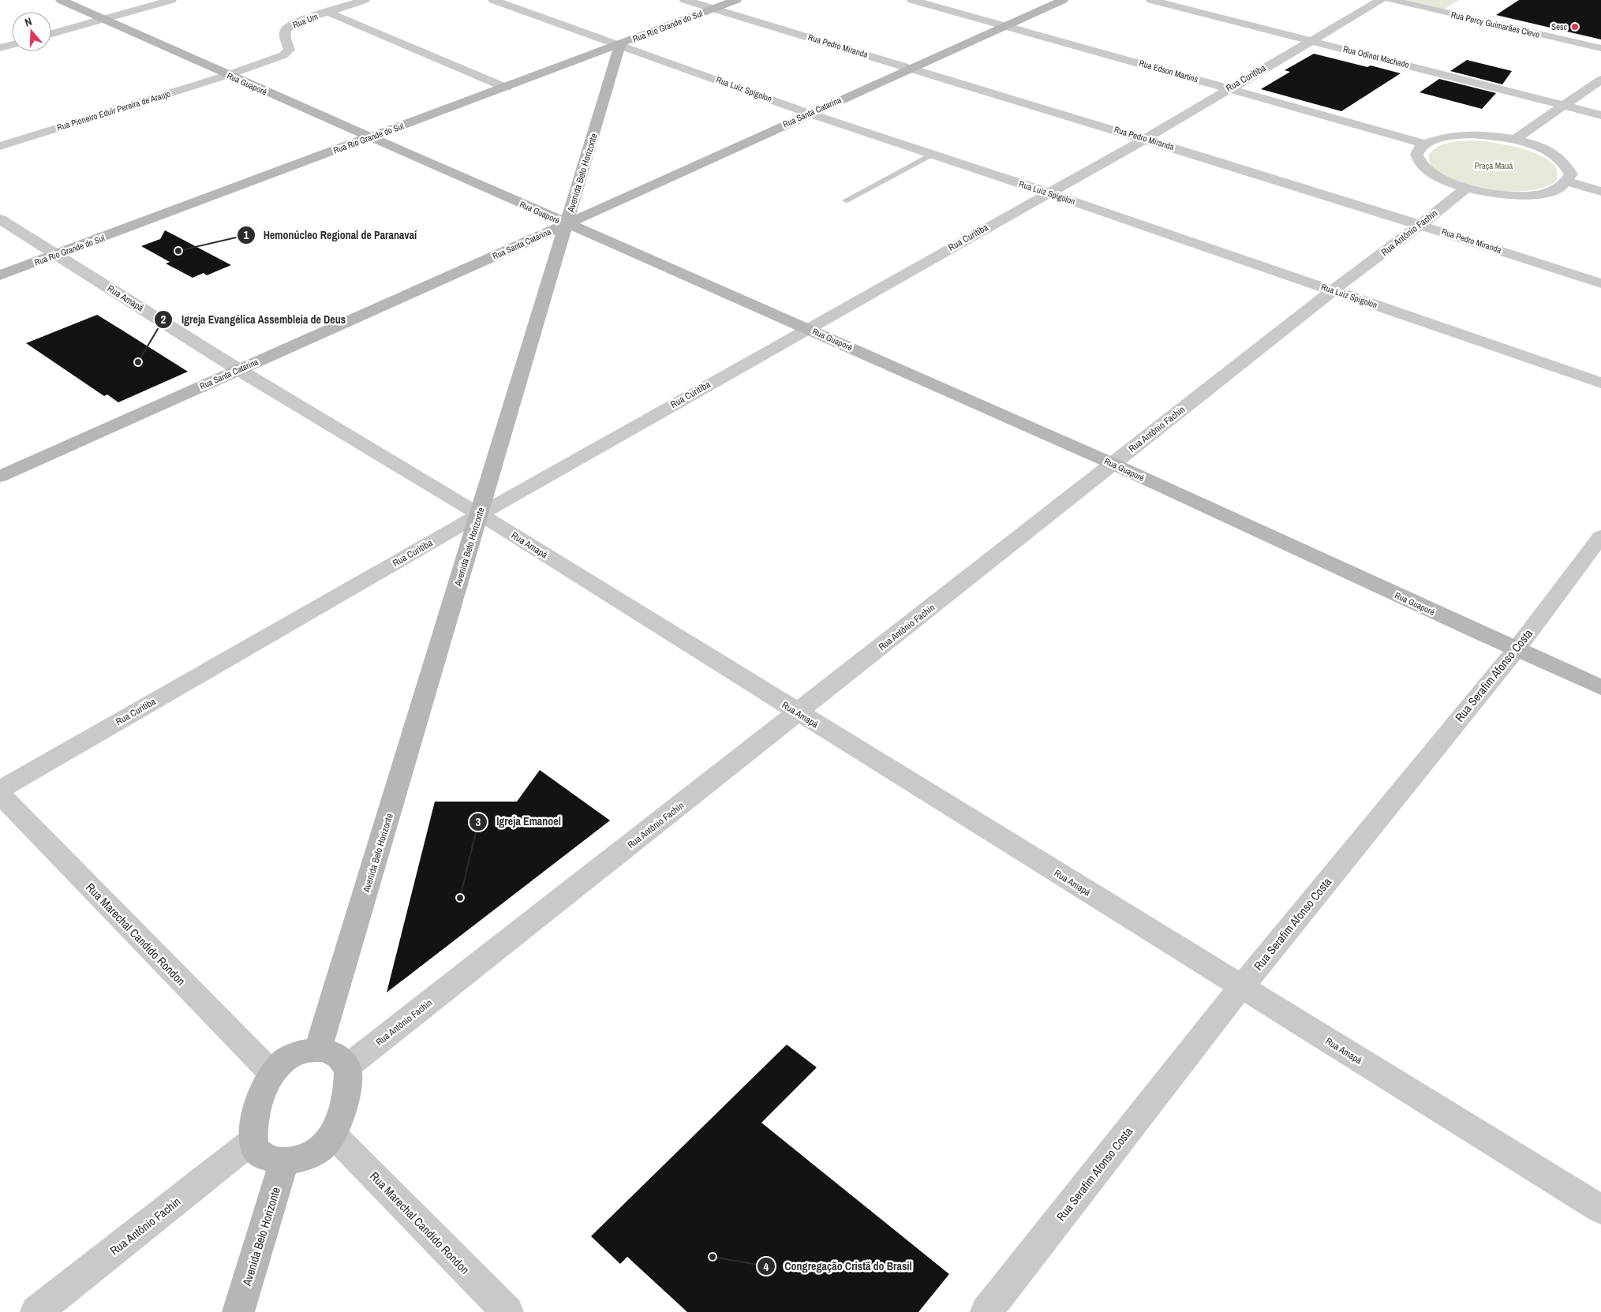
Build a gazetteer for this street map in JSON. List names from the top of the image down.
{
  "streets": {
    "street": [
      "Rua Um",
      "Rua Percy Guimarães Cleve",
      "Rua Rio Grande do Sul",
      "Rua Pedro Miranda",
      "Rua Odinot Machado",
      "Rua Edson Martins",
      "Rua Curitiba",
      "Rua Guaporé",
      "Rua Luiz Spigolon",
      "Rua Pioneiro Eduir Pereira de Araujo",
      "Rua Santa Catarina",
      "Avenida Belo Horizonte",
      "Rua Antônio Fachin",
      "Rua Amapá",
      "Rua Serafim Afonso Costa",
      "Rua Marechal Candido Rondon"
    ]
  },
  "crossings": [
    ["Rua Um", "Rua Guaporé"],
    ["Rua Um", "Rua Pioneiro Eduir Pereira de Araujo"],
    ["Rua Rio Grande do Sul", "Rua Pedro Miranda"],
    ["Rua Rio Grande do Sul", "Rua Guaporé"],
    ["Rua Rio Grande do Sul", "Rua Luiz Spigolon"],
    ["Rua Rio Grande do Sul", "Avenida Belo Horizonte"],
    ["Rua Rio Grande do Sul", "Rua Amapá"],
    ["Rua Pedro Miranda", "Rua Curitiba"],
    ["Rua Pedro Miranda", "Rua Santa Catarina"],
    ["Rua Pedro Miranda", "Rua Antônio Fachin"],
    ["Rua Odinot Machado", "Rua Curitiba"],
    ["Rua Edson Martins", "Rua Curitiba"],
    ["Rua Edson Martins", "Rua Santa Catarina"],
    ["Rua Curitiba", "Rua Guaporé"],
    ["Rua Curitiba", "Rua Luiz Spigolon"],
    ["Rua Curitiba", "Avenida Belo Horizonte"],
    ["Rua Curitiba", "Rua Amapá"],
    ["Rua Guaporé", "Rua Pioneiro Eduir Pereira de Araujo"],
    ["Rua Guaporé", "Rua Santa Catarina"],
    ["Rua Guaporé", "Avenida Belo Horizonte"],
    ["Rua Guaporé", "Rua Antônio Fachin"],
    ["Rua Guaporé", "Rua Serafim Afonso Costa"],
    ["Rua Luiz Spigolon", "Rua Santa Catarina"],
    ["Rua Luiz Spigolon", "Avenida Belo Horizonte"],
    ["Rua Luiz Spigolon", "Rua Antônio Fachin"],
    ["Rua Santa Catarina", "Avenida Belo Horizonte"],
    ["Rua Santa Catarina", "Rua Amapá"],
    ["Avenida Belo Horizonte", "Rua Antônio Fachin"],
    ["Avenida Belo Horizonte", "Rua Amapá"],
    ["Avenida Belo Horizonte", "Rua Marechal Candido Rondon"],
    ["Rua Antônio Fachin", "Rua Amapá"],
    ["Rua Antônio Fachin", "Rua Marechal Candido Rondon"],
    ["Rua Amapá", "Rua Serafim Afonso Costa"]
  ],
  "parks": ["Praça Mauá"],
  "places": [
    "Sesc",
    "Hemonúcleo Regional de Paranavaí",
    "Igreja Evangélica Assembleia de Deus",
    "Igreja Emanoel",
    "Congregação Cristã do Brasil"
  ],
  "north": "top"
}
